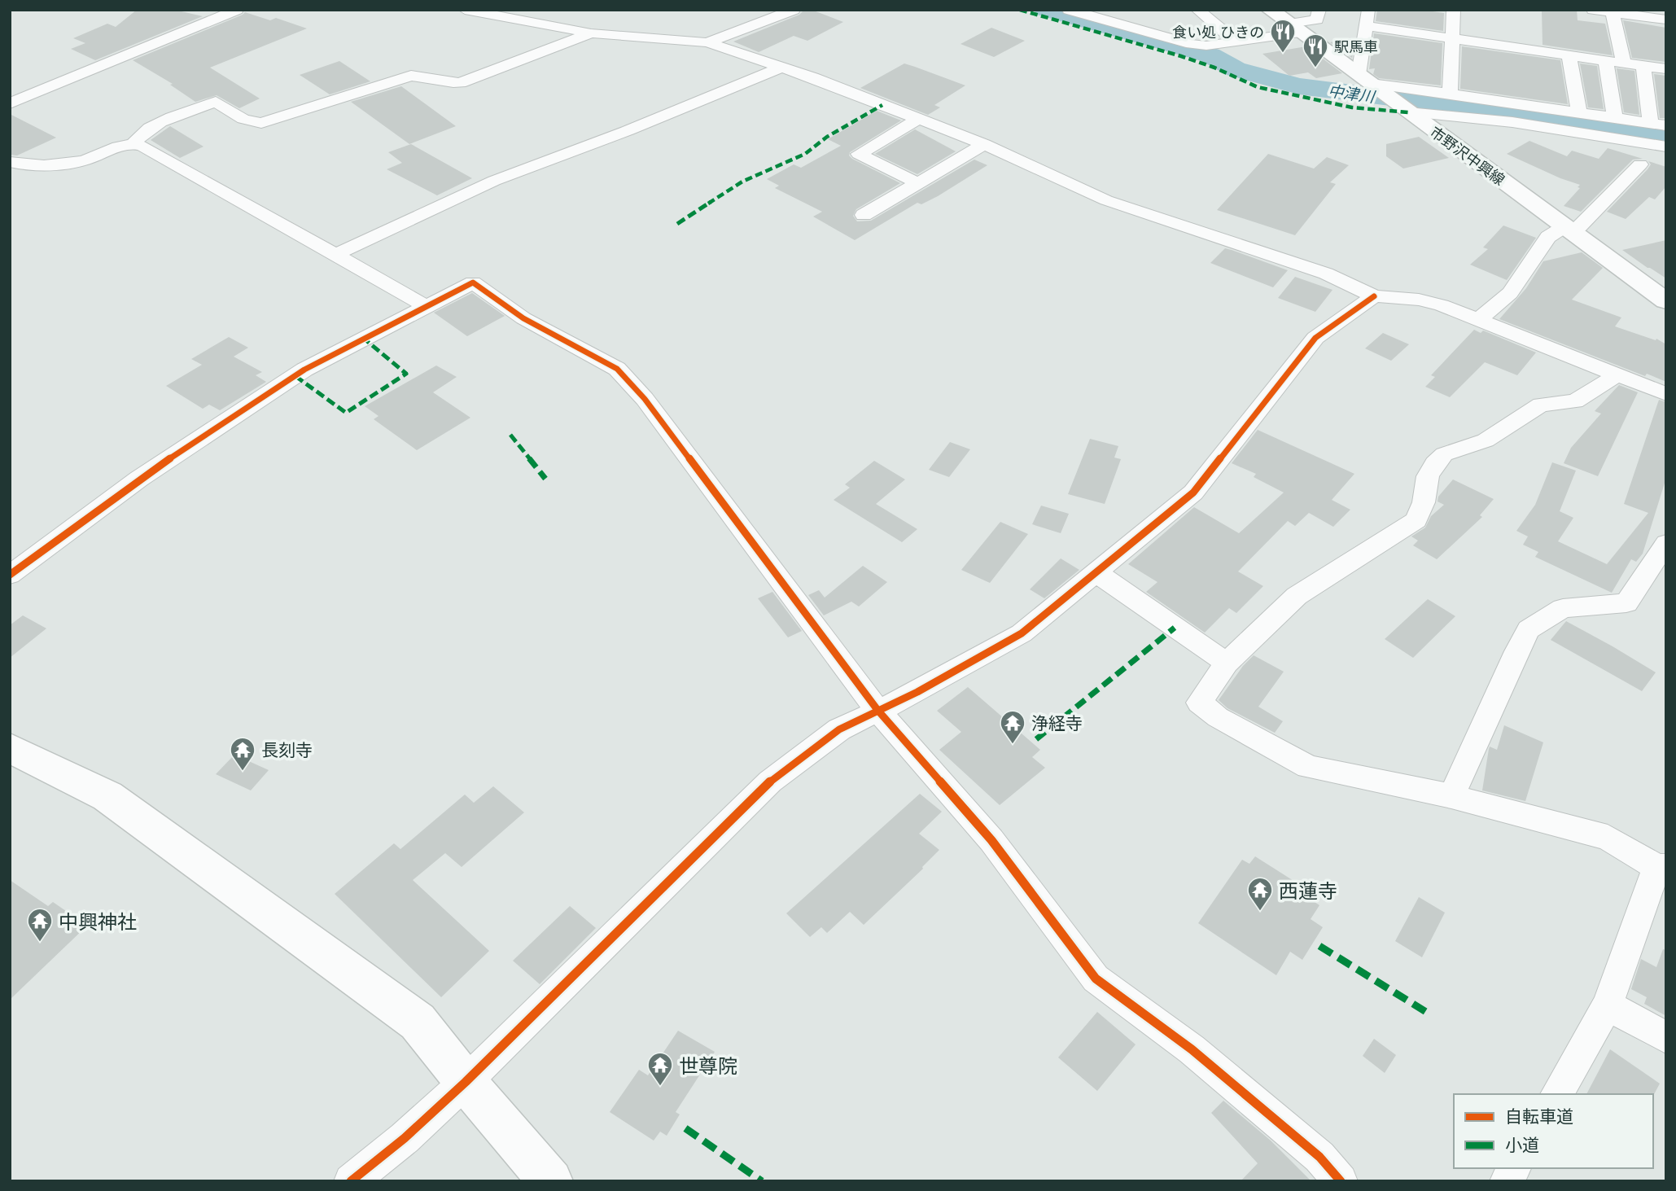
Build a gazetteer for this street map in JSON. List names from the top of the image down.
{
  "streets": {
    "main road": ["市野沢中興線"]
  },
  "water": ["中津川"],
  "places": {
    "restaurant": ["食い処 ひきの", "駅馬車"],
    "temple": [
      "浄経寺",
      "長刻寺",
      "西蓮寺",
      "中興神社",
      "世尊院"
    ]
  },
  "legend": ["自転車道", "小道"]
}
